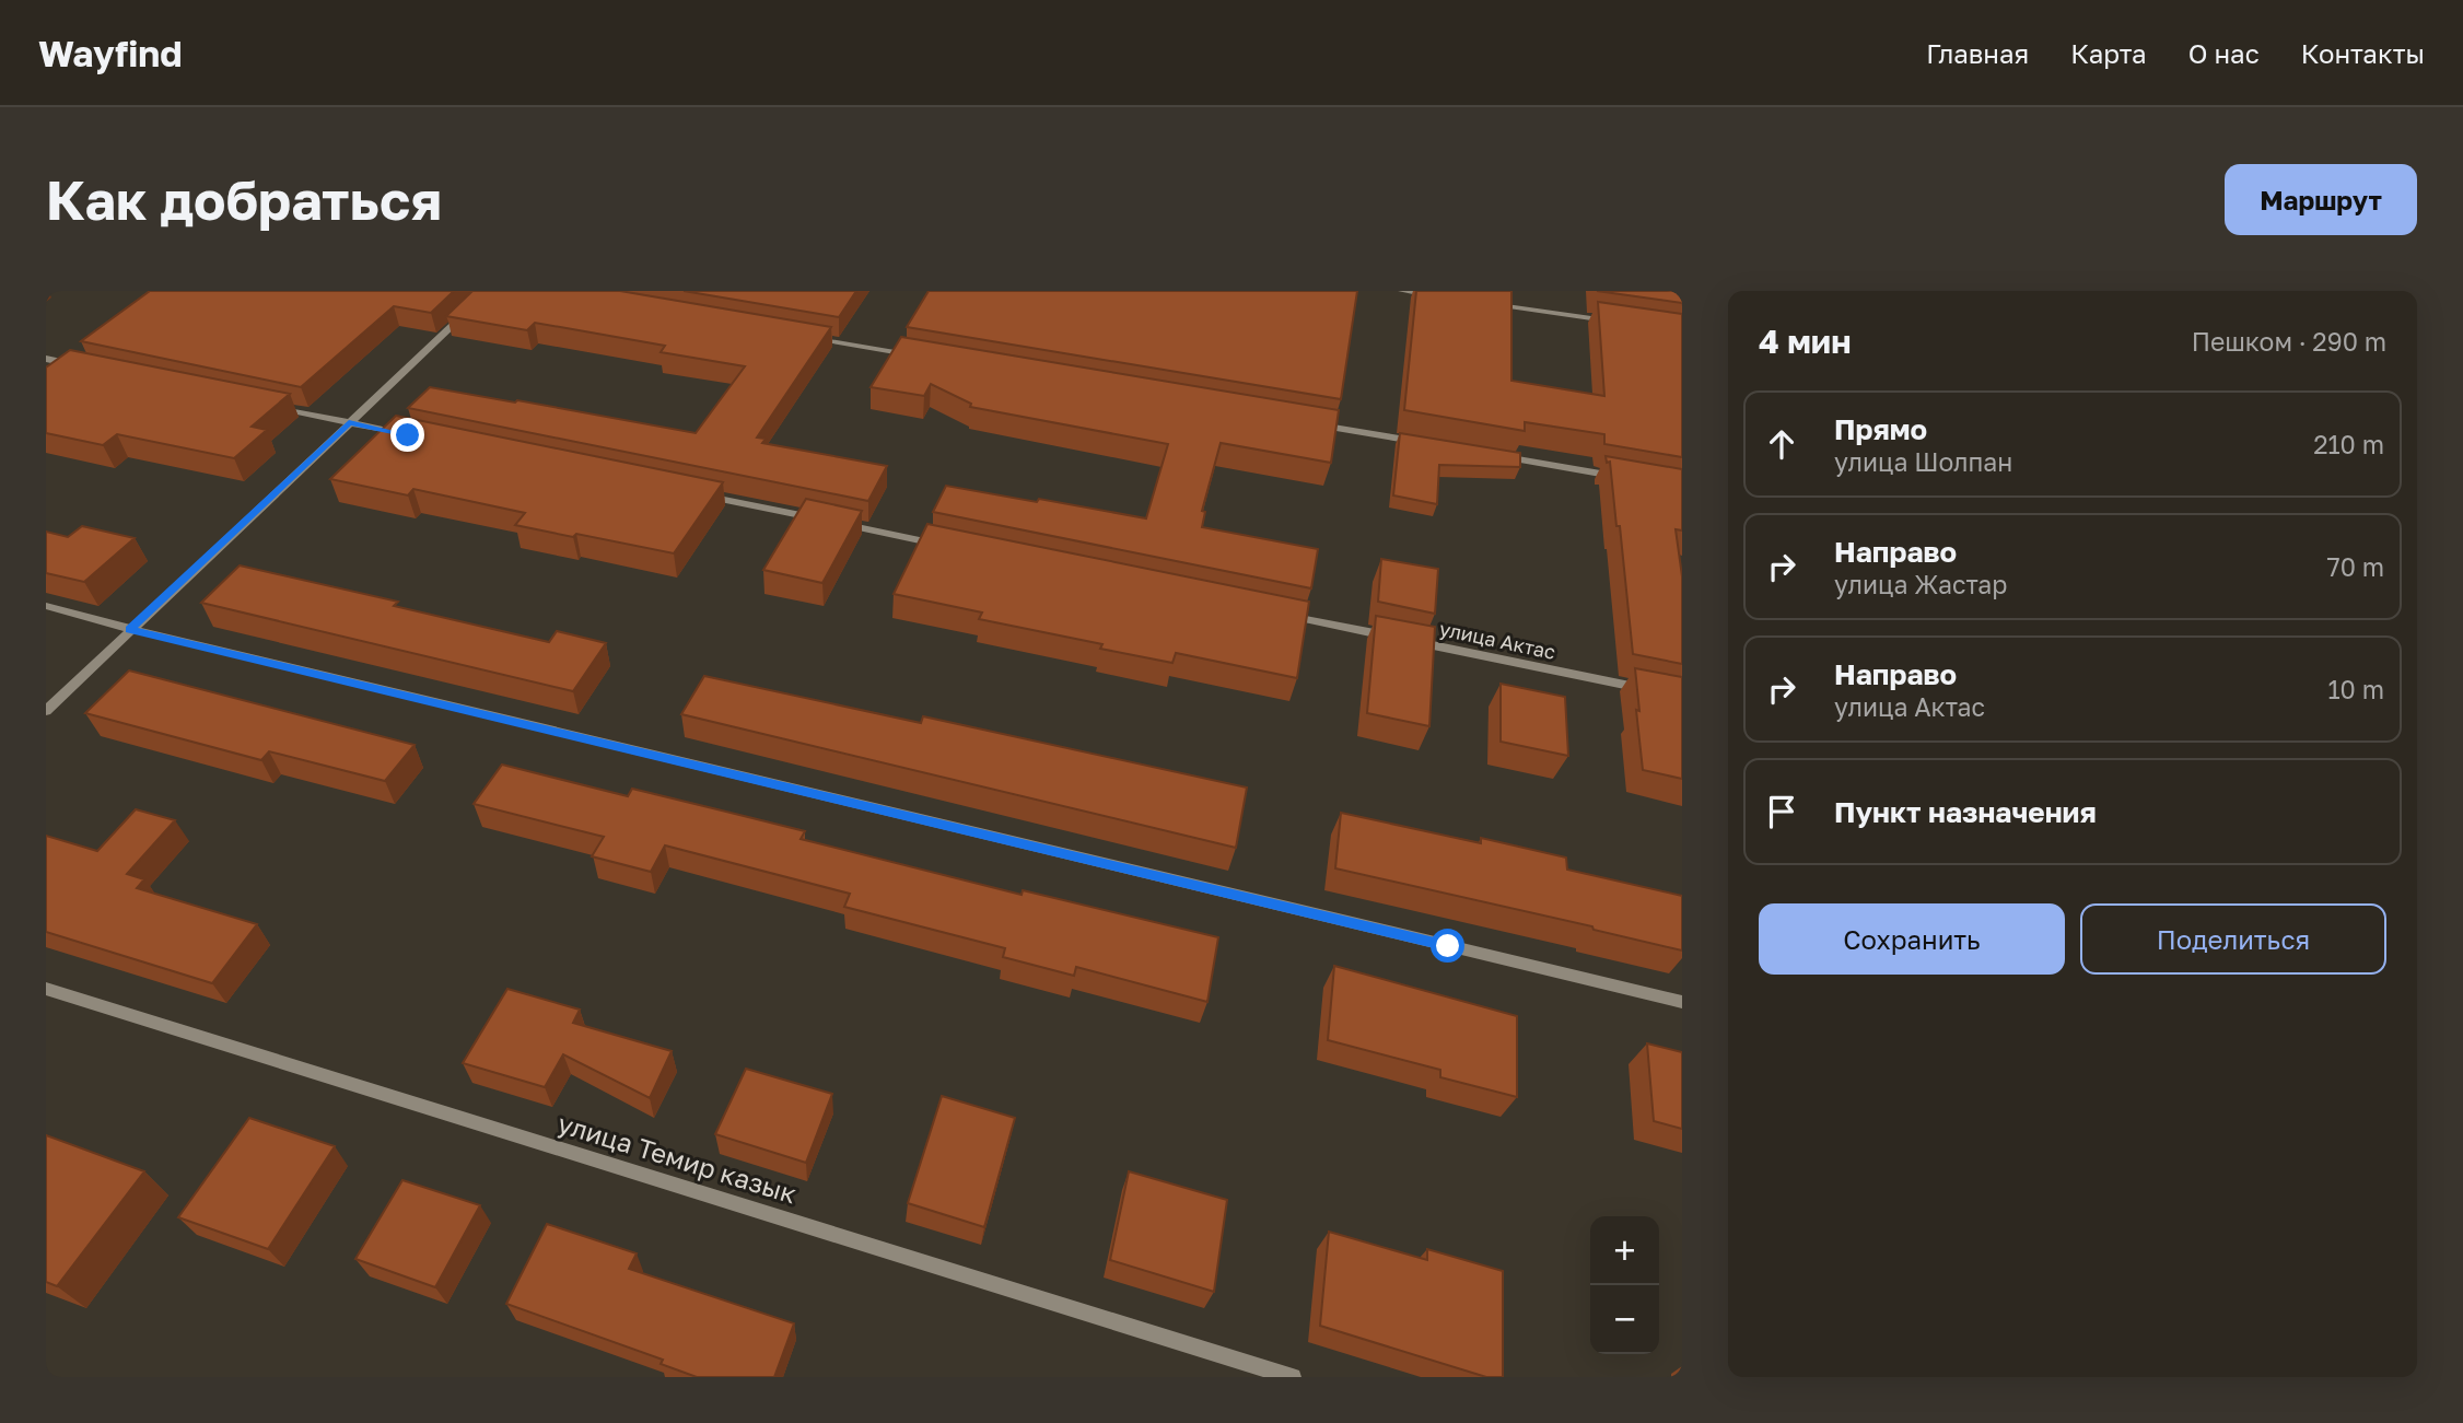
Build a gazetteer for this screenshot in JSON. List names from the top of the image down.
{
  "streets": {
    "street": ["улица Актас", "улица Темир казык"]
  },
  "page": {
    "header": "Wayfind",
    "nav": [
      "Главная",
      "Карта",
      "О нас",
      "Контакты"
    ],
    "buttons": [
      "Маршрут",
      ["Сохранить", "Поделиться"]
    ],
    "title": "Как добраться",
    "heading": ["4 мин", "Пешком · 290 m"],
    "list": [
      ["Прямо", "улица Шолпан", "210 m"],
      ["Направо", "улица Жастар", "70 m"],
      ["Направо", "улица Актас", "10 m"],
      "Пункт назначения"
    ],
    "map_buttons": ["+", "−"]
  }
}
